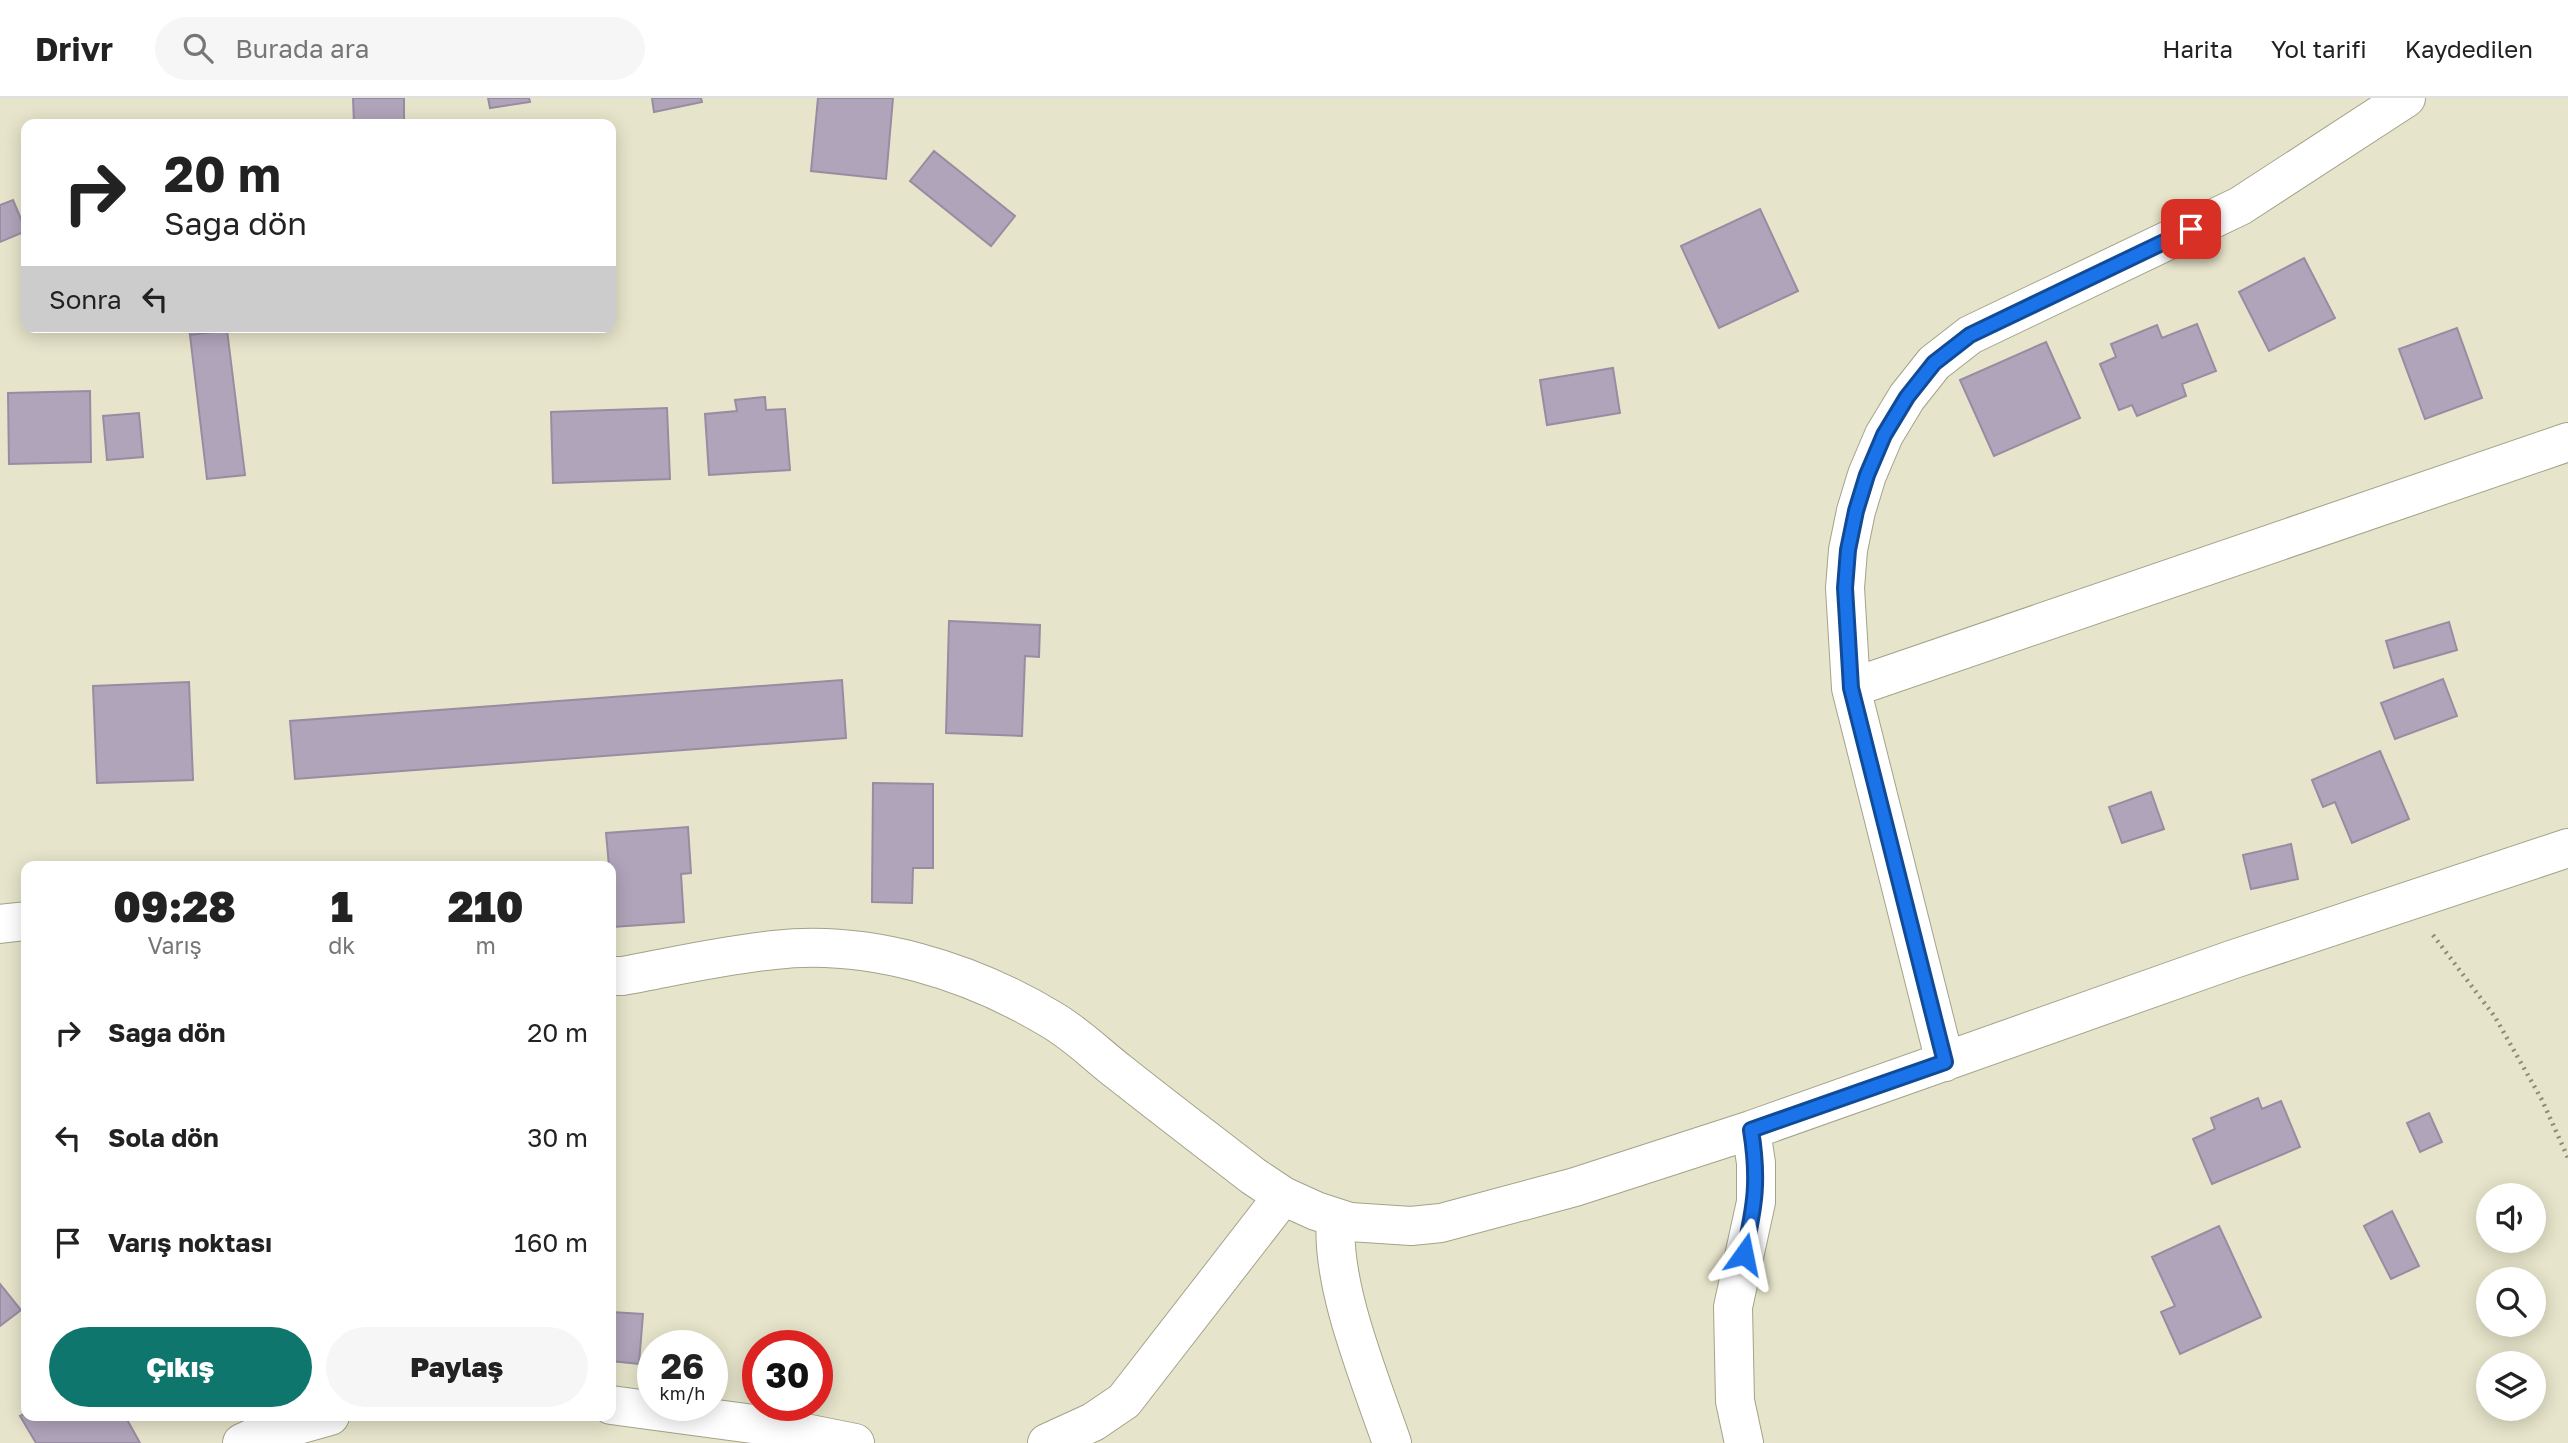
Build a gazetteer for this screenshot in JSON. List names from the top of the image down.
{
  "page": {
    "header": "Drivr",
    "search": "Burada ara",
    "nav": ["Harita", "Yol tarifi", "Kaydedilen"],
    "turn": ["20 m", "Sağa dön"],
    "then": "Sonra",
    "eta": [
      "09:28",
      "Varış",
      "1",
      "dk",
      "210",
      "m"
    ],
    "list": [
      {
        "name": "Sağa dön",
        "value": "20 m"
      },
      {
        "name": "Sola dön",
        "value": "30 m"
      },
      {
        "name": "Varış noktası",
        "value": "160 m"
      }
    ],
    "buttons": ["Çıkış", "Paylaş"],
    "speed": "26 km/h",
    "limit": "30"
  }
}
